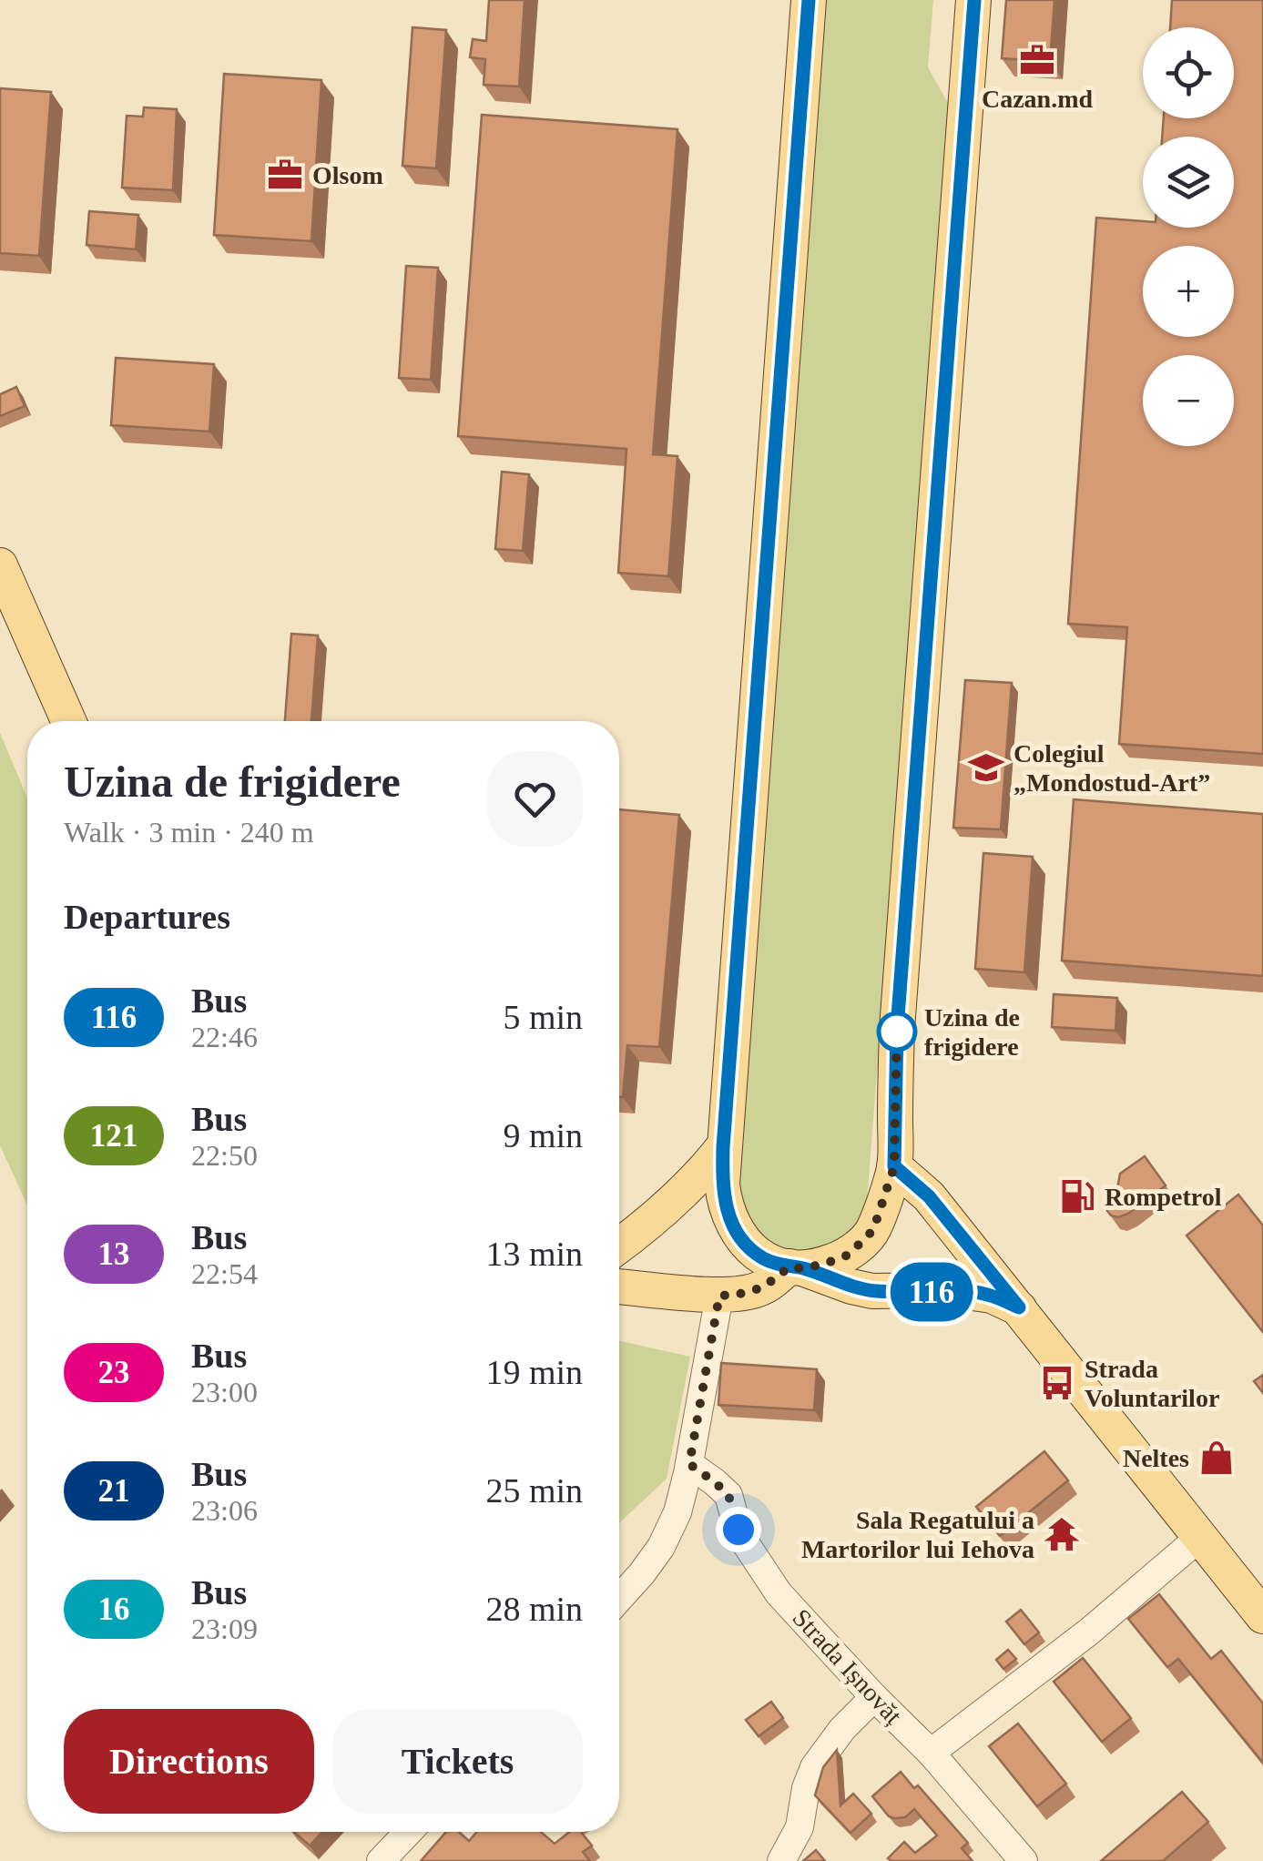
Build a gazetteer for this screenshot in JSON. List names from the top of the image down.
{
  "streets": {
    "street": ["Strada Ișnovăț"]
  },
  "places": {
    "office": ["Cazan.md", "Olsom"],
    "school or university": ["Colegiul „Mondostud-Art”"],
    "other": ["Uzina de frigidere"],
    "fuel station": ["Rompetrol"],
    "bus stop": ["Strada Voluntarilor"],
    "shop": ["Neltes"],
    "temple": ["Sala Regatului a Martorilor lui Iehova"]
  },
  "lines": ["bus line 116"],
  "page": {
    "on_map": "116",
    "map_buttons": ["+", "−"],
    "heading": [
      ["Uzina de frigidere", "Walk · 3 min · 240 m"],
      "Departures"
    ],
    "list": [
      {
        "mark": "116",
        "name": "Bus",
        "note": "22:46",
        "value": "5 min"
      },
      {
        "mark": "121",
        "name": "Bus",
        "note": "22:50",
        "value": "9 min"
      },
      {
        "mark": "13",
        "name": "Bus",
        "note": "22:54",
        "value": "13 min"
      },
      {
        "mark": "23",
        "name": "Bus",
        "note": "23:00",
        "value": "19 min"
      },
      {
        "mark": "21",
        "name": "Bus",
        "note": "23:06",
        "value": "25 min"
      },
      {
        "mark": "16",
        "name": "Bus",
        "note": "23:09",
        "value": "28 min"
      }
    ],
    "buttons": ["Directions", "Tickets"]
  }
}
